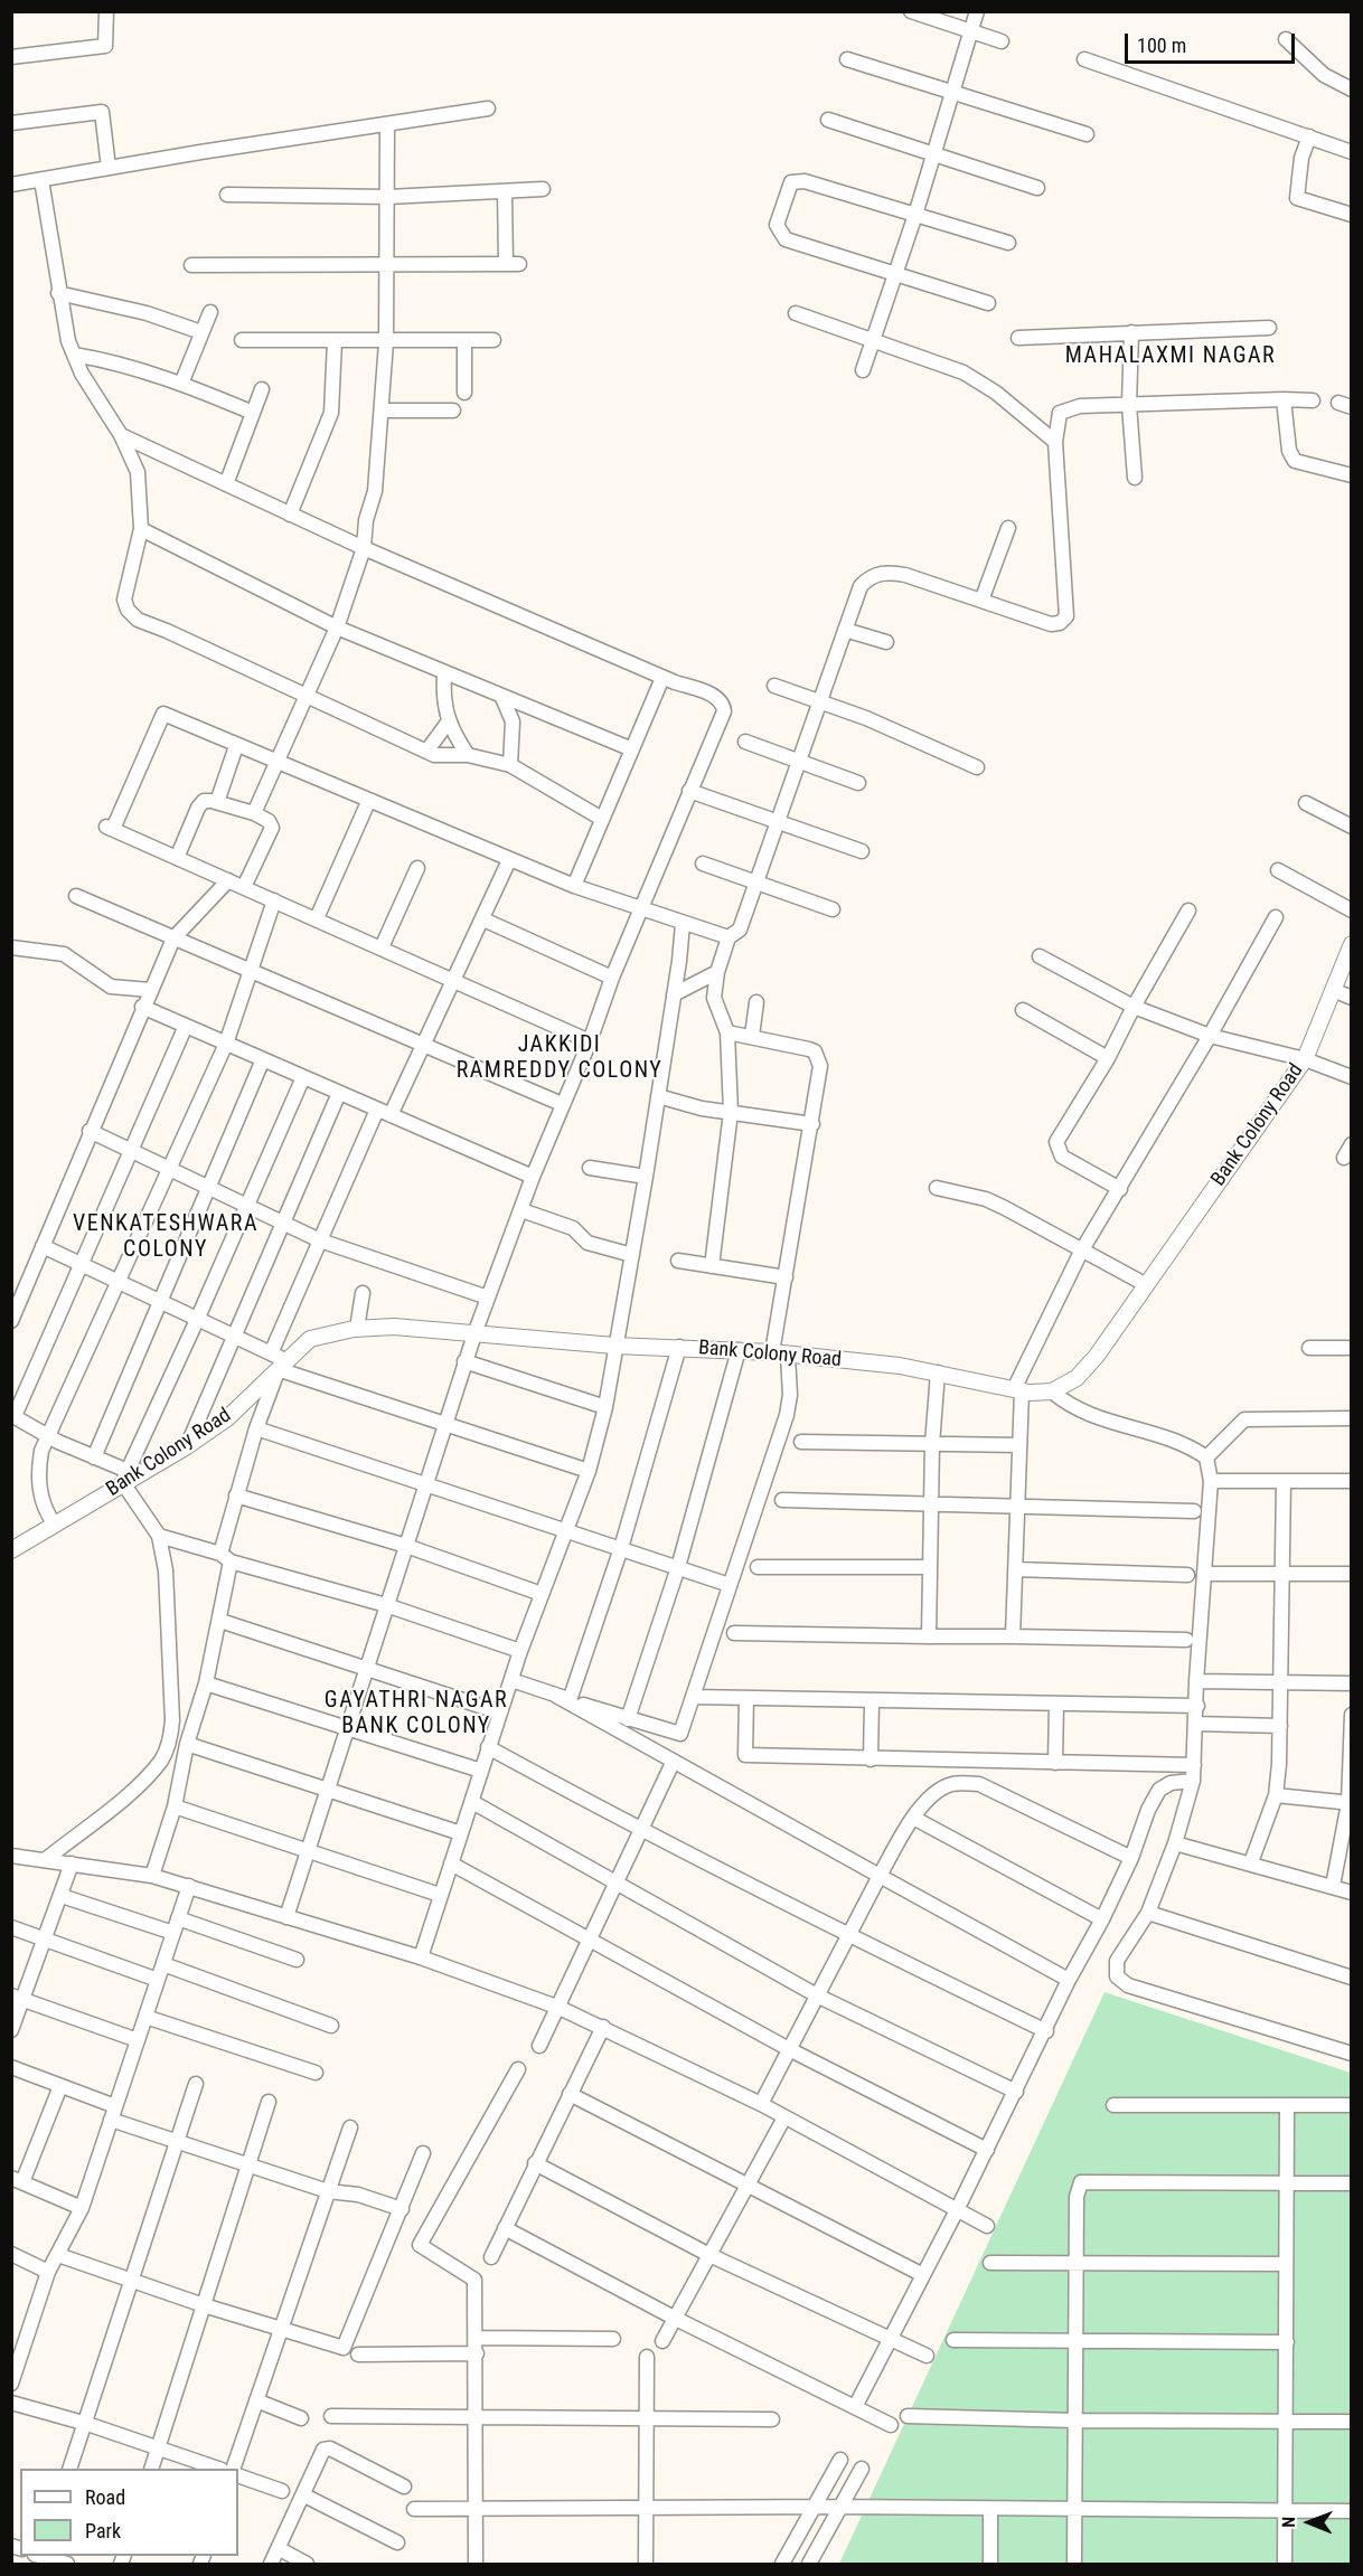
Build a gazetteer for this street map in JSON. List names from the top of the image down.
{
  "streets": {
    "street": ["Bank Colony Road"]
  },
  "districts": [
    "MAHALAXMI NAGAR",
    "JAKKIDI RAMREDDY COLONY",
    "VENKATESHWARA COLONY",
    "GAYATHRI NAGAR BANK COLONY"
  ],
  "legend": ["Road", "Park"],
  "scale_bar": "100 m",
  "north": "left"
}
